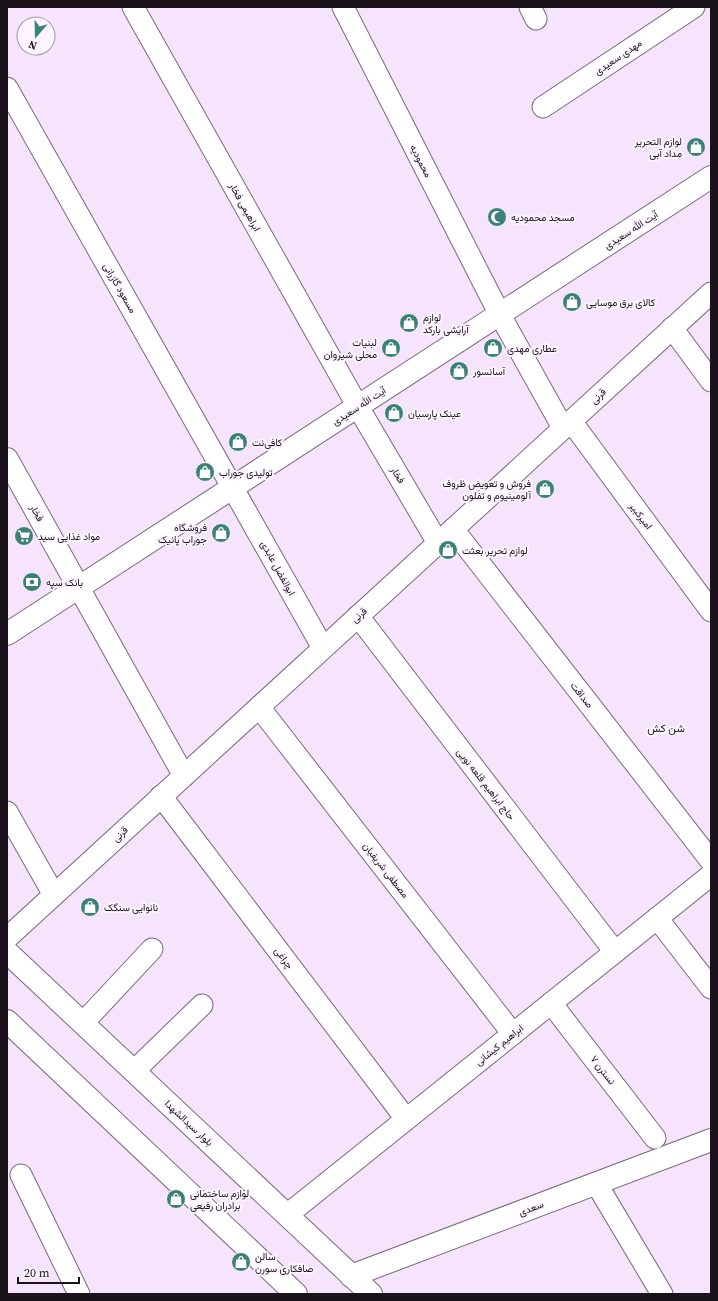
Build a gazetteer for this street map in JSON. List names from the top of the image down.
{
  "streets": {
    "street": [
      "مهدی سعیدی",
      "محمودیه",
      "ابراهیمی فخار",
      "آیت الله سعیدی",
      "مسعود گازرانی",
      "قرنی",
      "فخار",
      "امیرکبیر",
      "ابوالفضل عابدی",
      "صداقت",
      "حاج ابراهیم قلعه نویی",
      "مصطفی شریفیان",
      "چراغی",
      "ابراهیم کیشانی",
      "نسترن ۷",
      "بلوار سیدالشهدا",
      "سعدی"
    ]
  },
  "crossings": [
    ["محمودیه", "آیت الله سعیدی"],
    ["محمودیه", "قرنی"],
    ["محمودیه", "امیرکبیر"],
    ["ابراهیمی فخار", "آیت الله سعیدی"],
    ["ابراهیمی فخار", "فخار"],
    ["آیت الله سعیدی", "مسعود گازرانی"],
    ["آیت الله سعیدی", "فخار"],
    ["آیت الله سعیدی", "ابوالفضل عابدی"],
    ["مسعود گازرانی", "ابوالفضل عابدی"],
    ["قرنی", "فخار"],
    ["قرنی", "امیرکبیر"],
    ["قرنی", "ابوالفضل عابدی"],
    ["قرنی", "صداقت"],
    ["قرنی", "حاج ابراهیم قلعه نویی"],
    ["قرنی", "مصطفی شریفیان"],
    ["قرنی", "چراغی"],
    ["فخار", "صداقت"],
    ["حاج ابراهیم قلعه نویی", "ابراهیم کیشانی"],
    ["مصطفی شریفیان", "ابراهیم کیشانی"],
    ["چراغی", "ابراهیم کیشانی"],
    ["ابراهیم کیشانی", "نسترن ۷"],
    ["ابراهیم کیشانی", "بلوار سیدالشهدا"],
    ["بلوار سیدالشهدا", "سعدی"]
  ],
  "districts": ["شن کش"],
  "places": {
    "shop": [
      "لوازم التحریر مداد آبی",
      "کالای برق موسایی",
      "لوازم آرایشی بارکد",
      "لبنیات محلی شیروان",
      "عطاری مهدی",
      "آسانسور",
      "عینک پارسیان",
      "کافی‌نت",
      "تولیدی جوراب",
      "فروش و تعویض ظروف آلومینیوم و تفلون",
      "فروشگاه جوراب پانیک",
      "لوازم تحریر بعثت",
      "نانوایی سنگک",
      "لوازم ساختمانی برادران رفیعی",
      "سالن صافکاری سورن"
    ],
    "mosque": ["مسجد محمودیه"],
    "supermarket": ["مواد غذایی سید"],
    "bank": ["بانک سپه"]
  },
  "scale_bar": "20 m",
  "north": "bottom"
}
